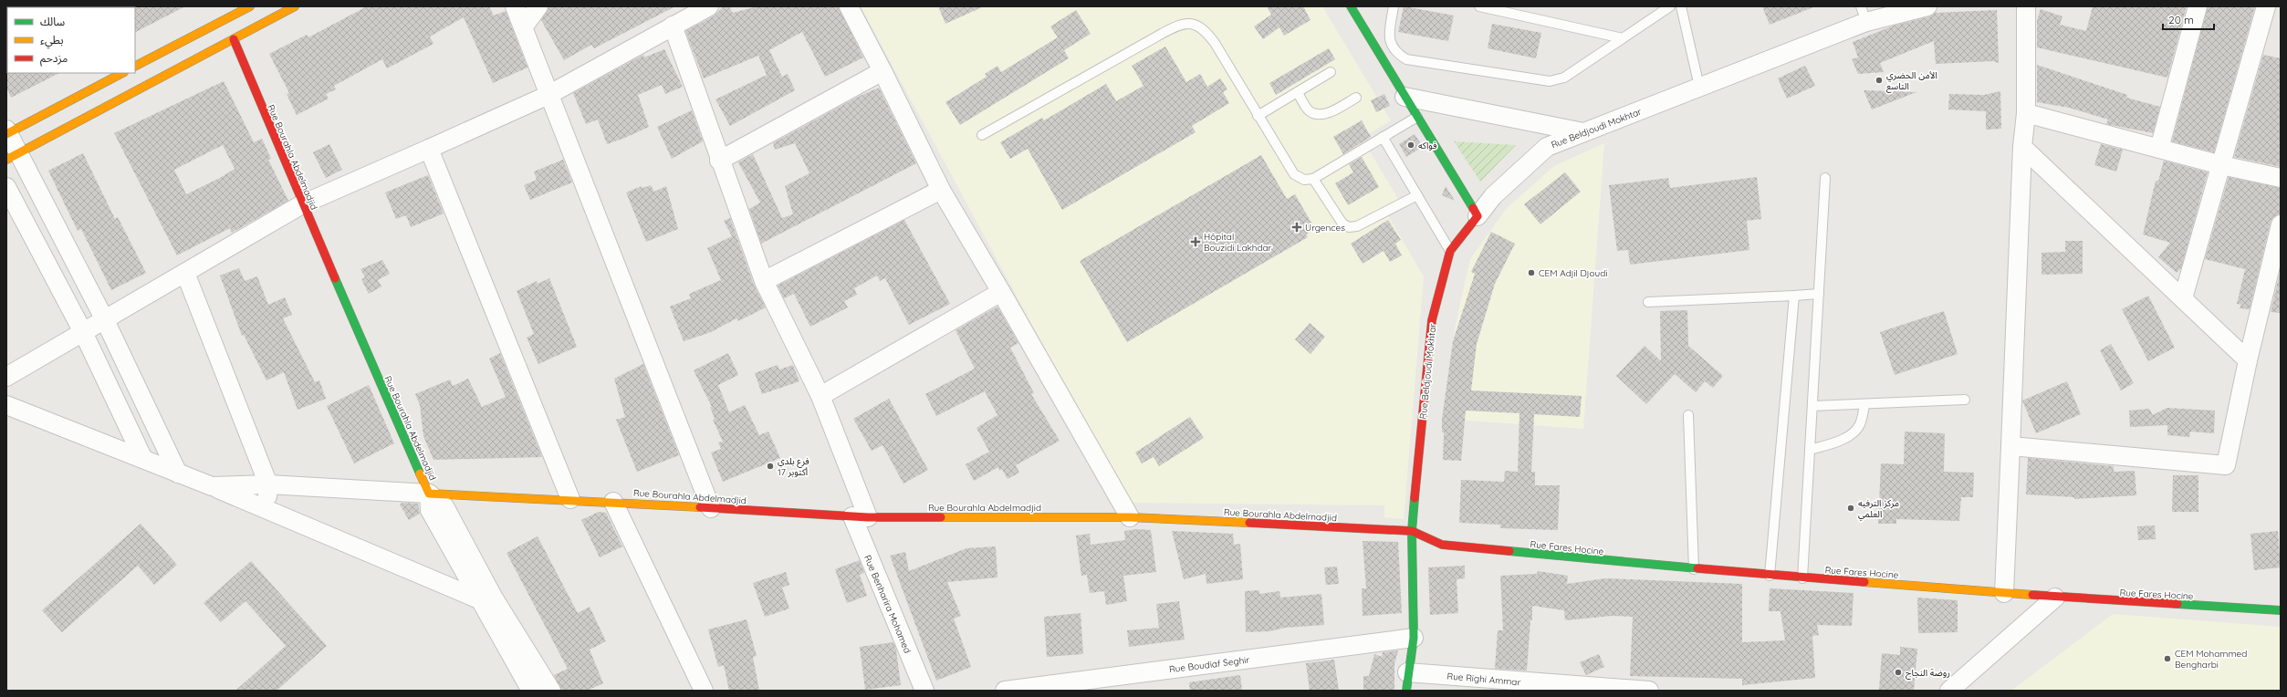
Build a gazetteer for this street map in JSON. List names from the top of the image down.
{
  "streets": {
    "street": [
      "Rue Beldjoudi Mokhtar",
      "Rue Bourahla Abdelmadjid",
      "Rue Fares Hocine",
      "Rue Benharira Mohamed",
      "Rue Boudiaf Seghir",
      "Rue Righi Ammar"
    ]
  },
  "crossings": [
    ["Rue Beldjoudi Mokhtar", "Rue Bourahla Abdelmadjid"],
    ["Rue Beldjoudi Mokhtar", "Rue Boudiaf Seghir"],
    ["Rue Beldjoudi Mokhtar", "Rue Righi Ammar"],
    ["Rue Bourahla Abdelmadjid", "Rue Fares Hocine"],
    ["Rue Bourahla Abdelmadjid", "Rue Benharira Mohamed"]
  ],
  "places": {
    "other": [
      "الأمن الحضري التاسع",
      "فواكه",
      "CEM Adjil Djoudi",
      "فرع بلدي 17 أكتوبر",
      "مركز الترفيه العلمي",
      "CEM Mohammed Bengharbi",
      "روضة النجاح"
    ],
    "health": ["Urgences", "Hôpital Bouzidi Lakhdar"]
  },
  "legend": ["سالك", "بطيء", "مزدحم"],
  "scale_bar": "20 m"
}
